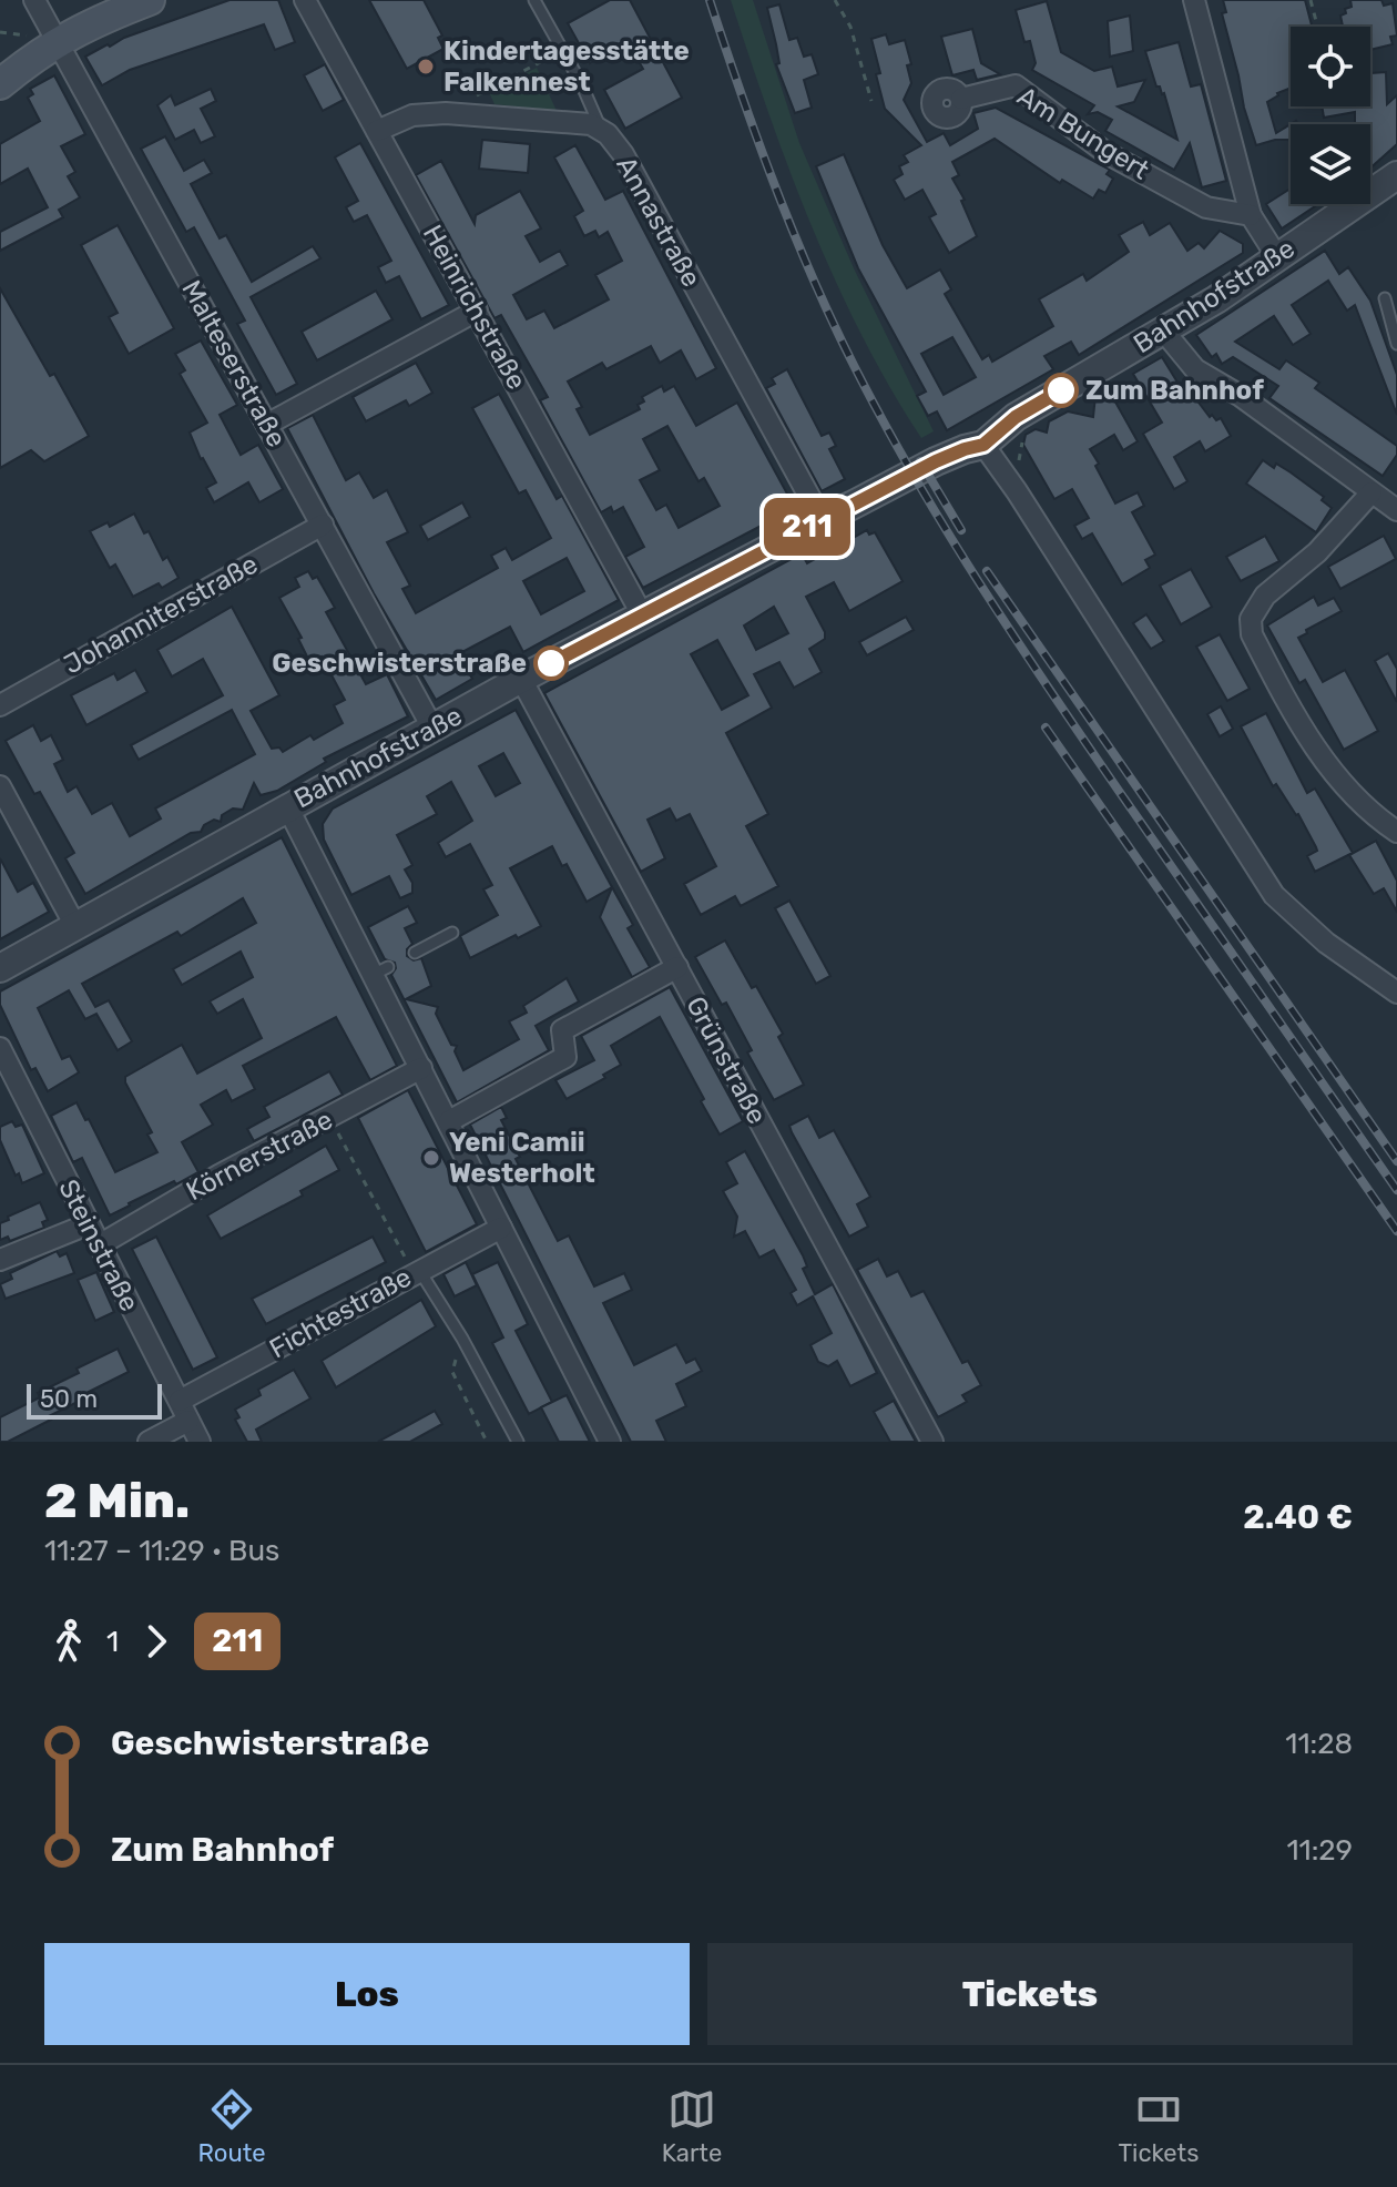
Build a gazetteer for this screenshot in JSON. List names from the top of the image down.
{
  "streets": {
    "street": [
      "Am Bungert",
      "Annastraße",
      "Bahnhofstraße",
      "Heinrichstraße",
      "Malteserstraße",
      "Johanniterstraße",
      "Grünstraße",
      "Körnerstraße",
      "Steinstraße",
      "Fichtestraße"
    ]
  },
  "crossings": [
    ["Annastraße", "Bahnhofstraße"],
    ["Annastraße", "Heinrichstraße"],
    ["Bahnhofstraße", "Heinrichstraße"],
    ["Bahnhofstraße", "Malteserstraße"],
    ["Bahnhofstraße", "Grünstraße"],
    ["Malteserstraße", "Johanniterstraße"],
    ["Körnerstraße", "Steinstraße"],
    ["Steinstraße", "Fichtestraße"]
  ],
  "places": [
    "Kindertagesstätte Falkennest",
    "Zum Bahnhof",
    "Geschwisterstraße",
    "Yeni Camii Westerholt"
  ],
  "lines": ["bus line 211"],
  "scale_bar": "50 m",
  "page": {
    "on_map": "211",
    "scale": "50 m",
    "heading": ["2 Min.", "11:27 – 11:29 · Bus", "2.40 €"],
    "legs": ["1", "211"],
    "list": [
      {
        "name": "Geschwisterstraße",
        "value": "11:28"
      },
      {
        "name": "Zum Bahnhof",
        "value": "11:29"
      }
    ],
    "buttons": ["Los", "Tickets"],
    "tabs": ["Route", "Karte", "Tickets"]
  }
}
